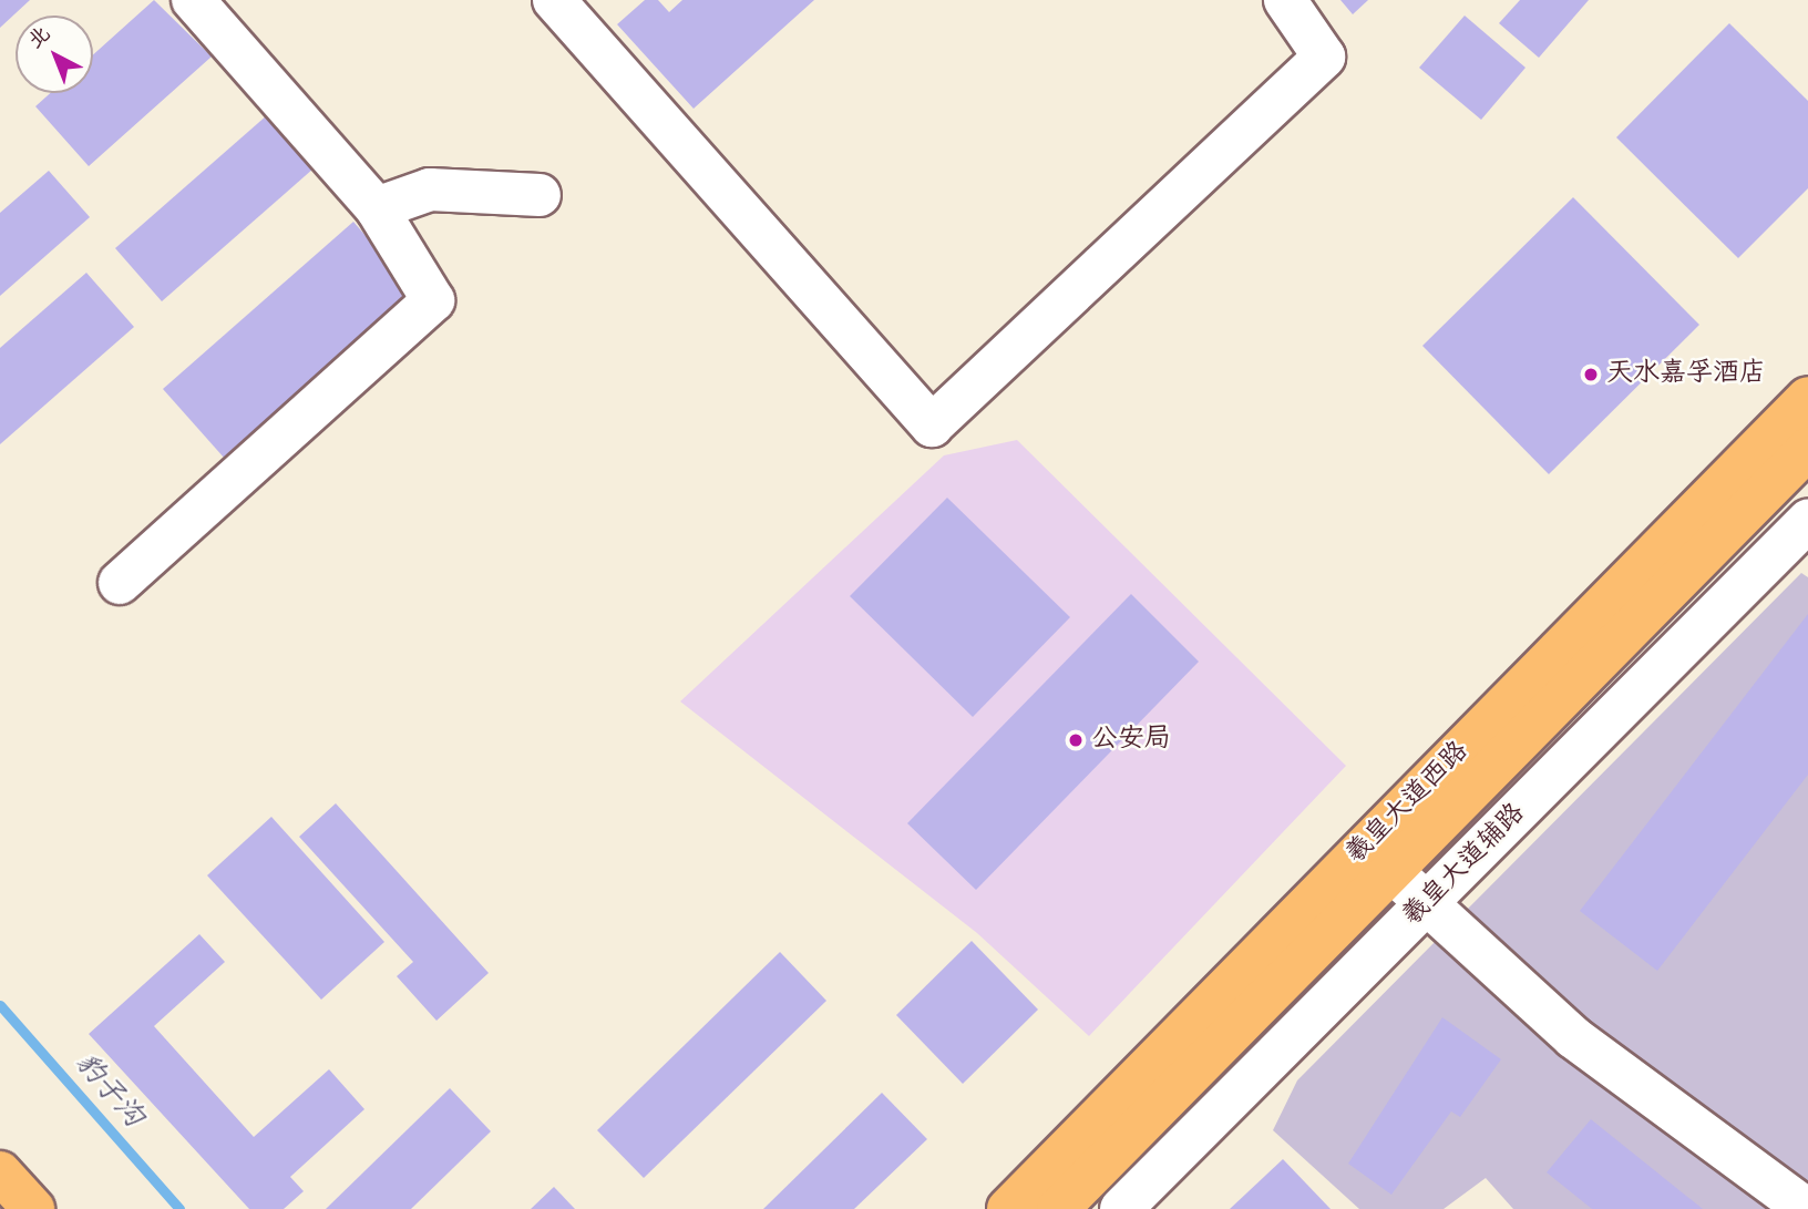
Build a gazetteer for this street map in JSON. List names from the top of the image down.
{
  "streets": {
    "main road": ["羲皇大道西路"],
    "street": ["羲皇大道辅路"]
  },
  "water": ["豹子沟"],
  "places": ["天水嘉孚酒店", "公安局"],
  "north": "top left"
}
